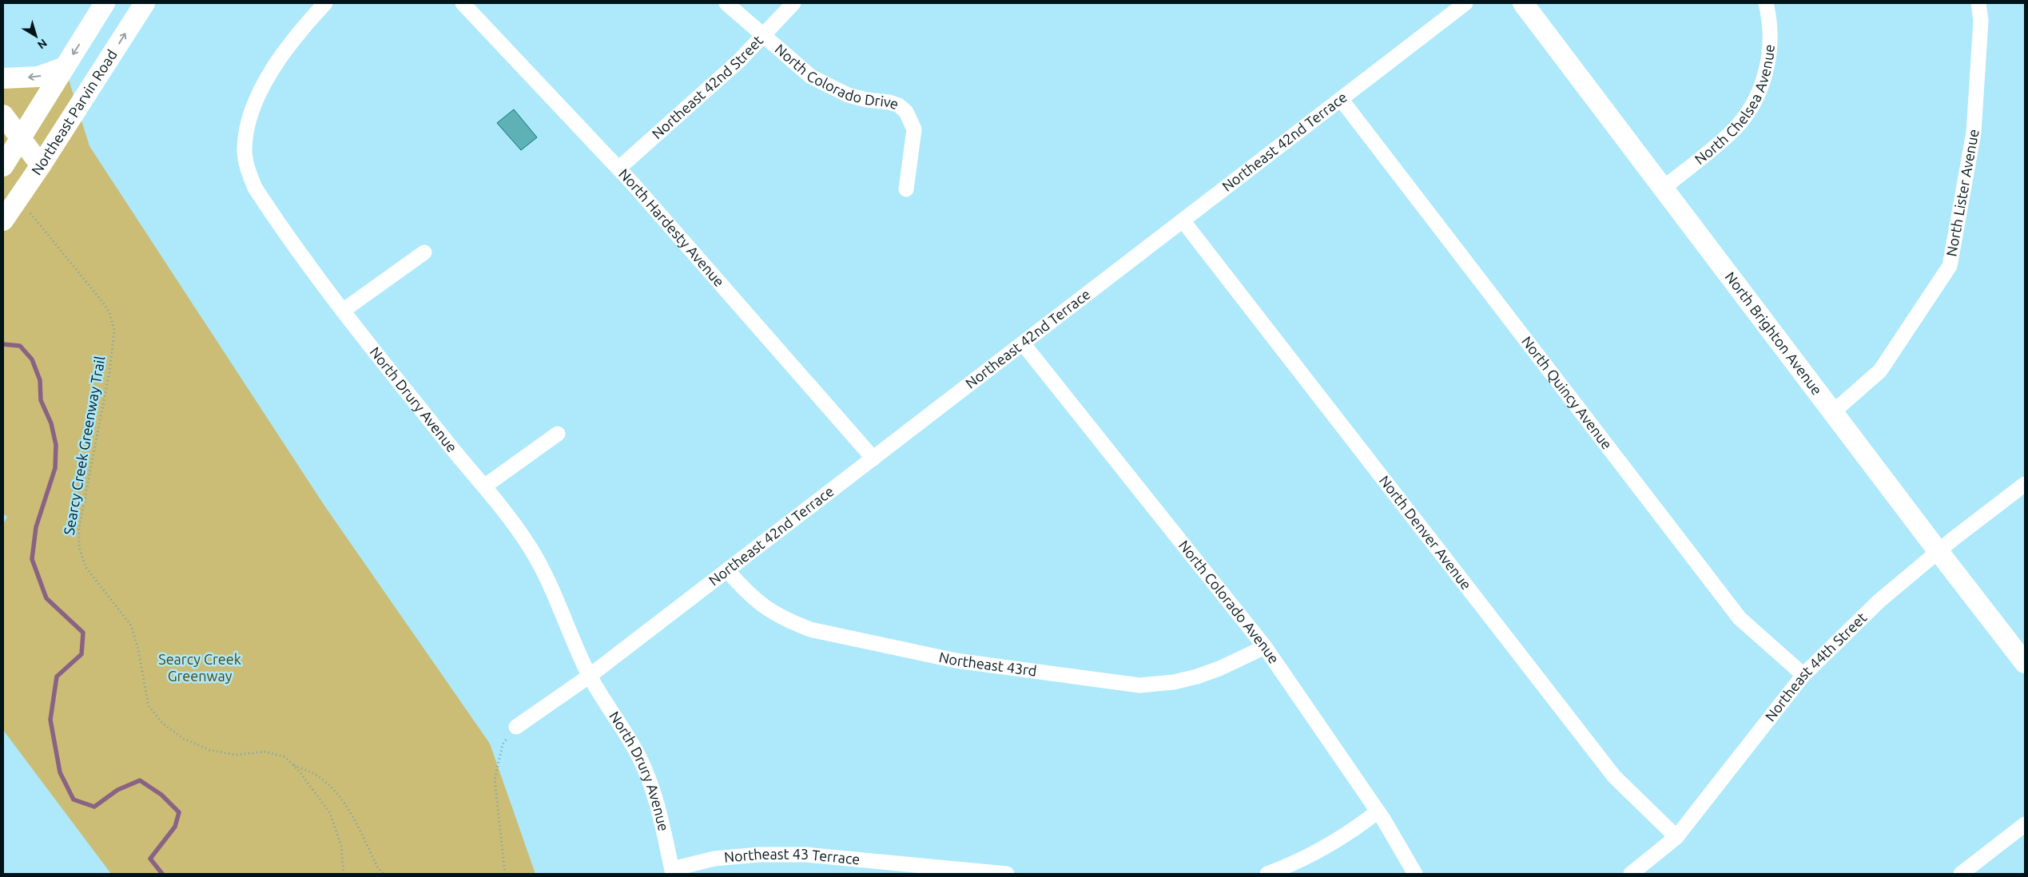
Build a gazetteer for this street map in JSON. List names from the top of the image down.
{
  "streets": {
    "main road": ["Northeast Parvin Road", "North Brighton Avenue"],
    "street": [
      "North Colorado Drive",
      "Northeast 42nd Street",
      "North Chelsea Avenue",
      "Northeast 42nd Terrace",
      "North Lister Avenue",
      "North Hardesty Avenue",
      "North Quincy Avenue",
      "North Drury Avenue",
      "North Denver Avenue",
      "North Colorado Avenue",
      "Northeast 43rd",
      "Northeast 44th Street",
      "Northeast 43 Terrace"
    ],
    "path": ["Searcy Creek Greenway Trail"]
  },
  "crossings": [
    ["North Colorado Drive", "Northeast 42nd Street"],
    ["Northeast 42nd Street", "North Hardesty Avenue"],
    ["North Chelsea Avenue", "North Brighton Avenue"],
    ["Northeast Parvin Road", "Searcy Creek Greenway Trail"],
    ["Northeast 42nd Terrace", "North Hardesty Avenue"],
    ["Northeast 42nd Terrace", "North Quincy Avenue"],
    ["Northeast 42nd Terrace", "North Drury Avenue"],
    ["Northeast 42nd Terrace", "North Denver Avenue"],
    ["Northeast 42nd Terrace", "North Colorado Avenue"],
    ["Northeast 42nd Terrace", "Northeast 43rd"],
    ["North Lister Avenue", "North Brighton Avenue"],
    ["North Brighton Avenue", "Northeast 44th Street"],
    ["North Quincy Avenue", "Northeast 44th Street"],
    ["North Drury Avenue", "Northeast 43 Terrace"],
    ["North Denver Avenue", "Northeast 44th Street"],
    ["North Colorado Avenue", "Northeast 43rd"]
  ],
  "parks": ["Searcy Creek Greenway"],
  "north": "bottom right"
}
